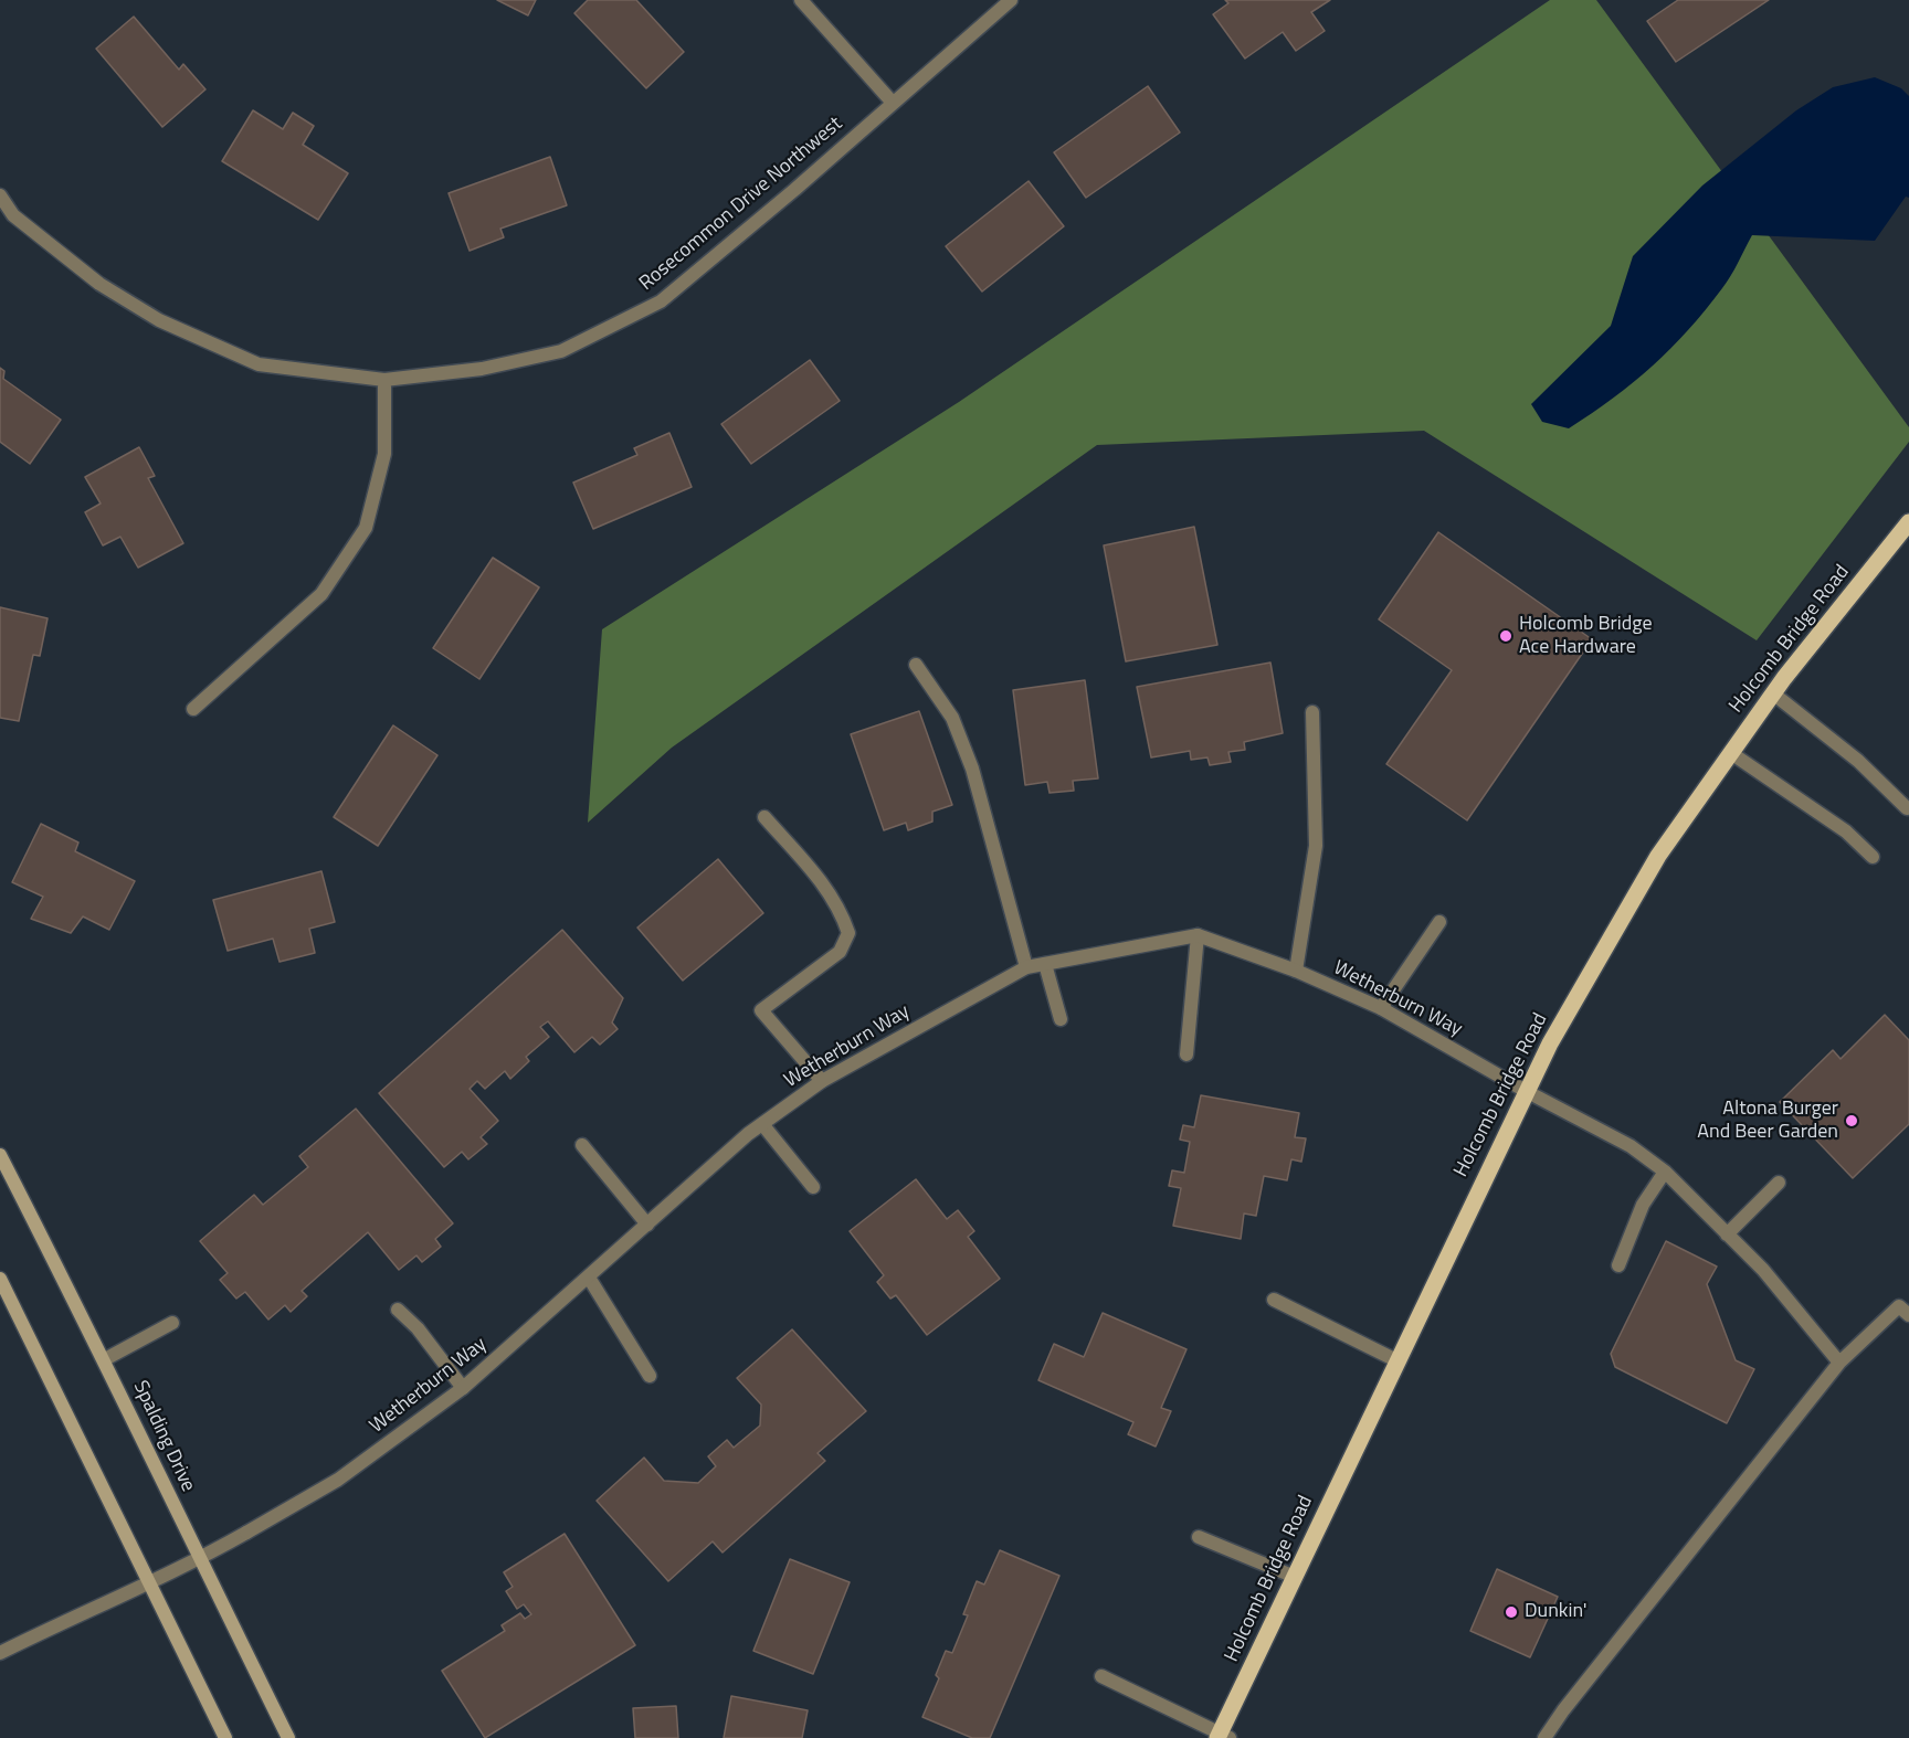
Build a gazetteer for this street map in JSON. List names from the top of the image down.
{
  "streets": {
    "main road": ["Holcomb Bridge Road", "Spalding Drive"],
    "street": ["Rosecommon Drive Northwest", "Wetherburn Way"]
  },
  "crossings": [
    ["Holcomb Bridge Road", "Wetherburn Way"],
    ["Wetherburn Way", "Spalding Drive"]
  ],
  "places": ["Holcomb Bridge Ace Hardware", "Altona Burger And Beer Garden", "Dunkin'"]
}
